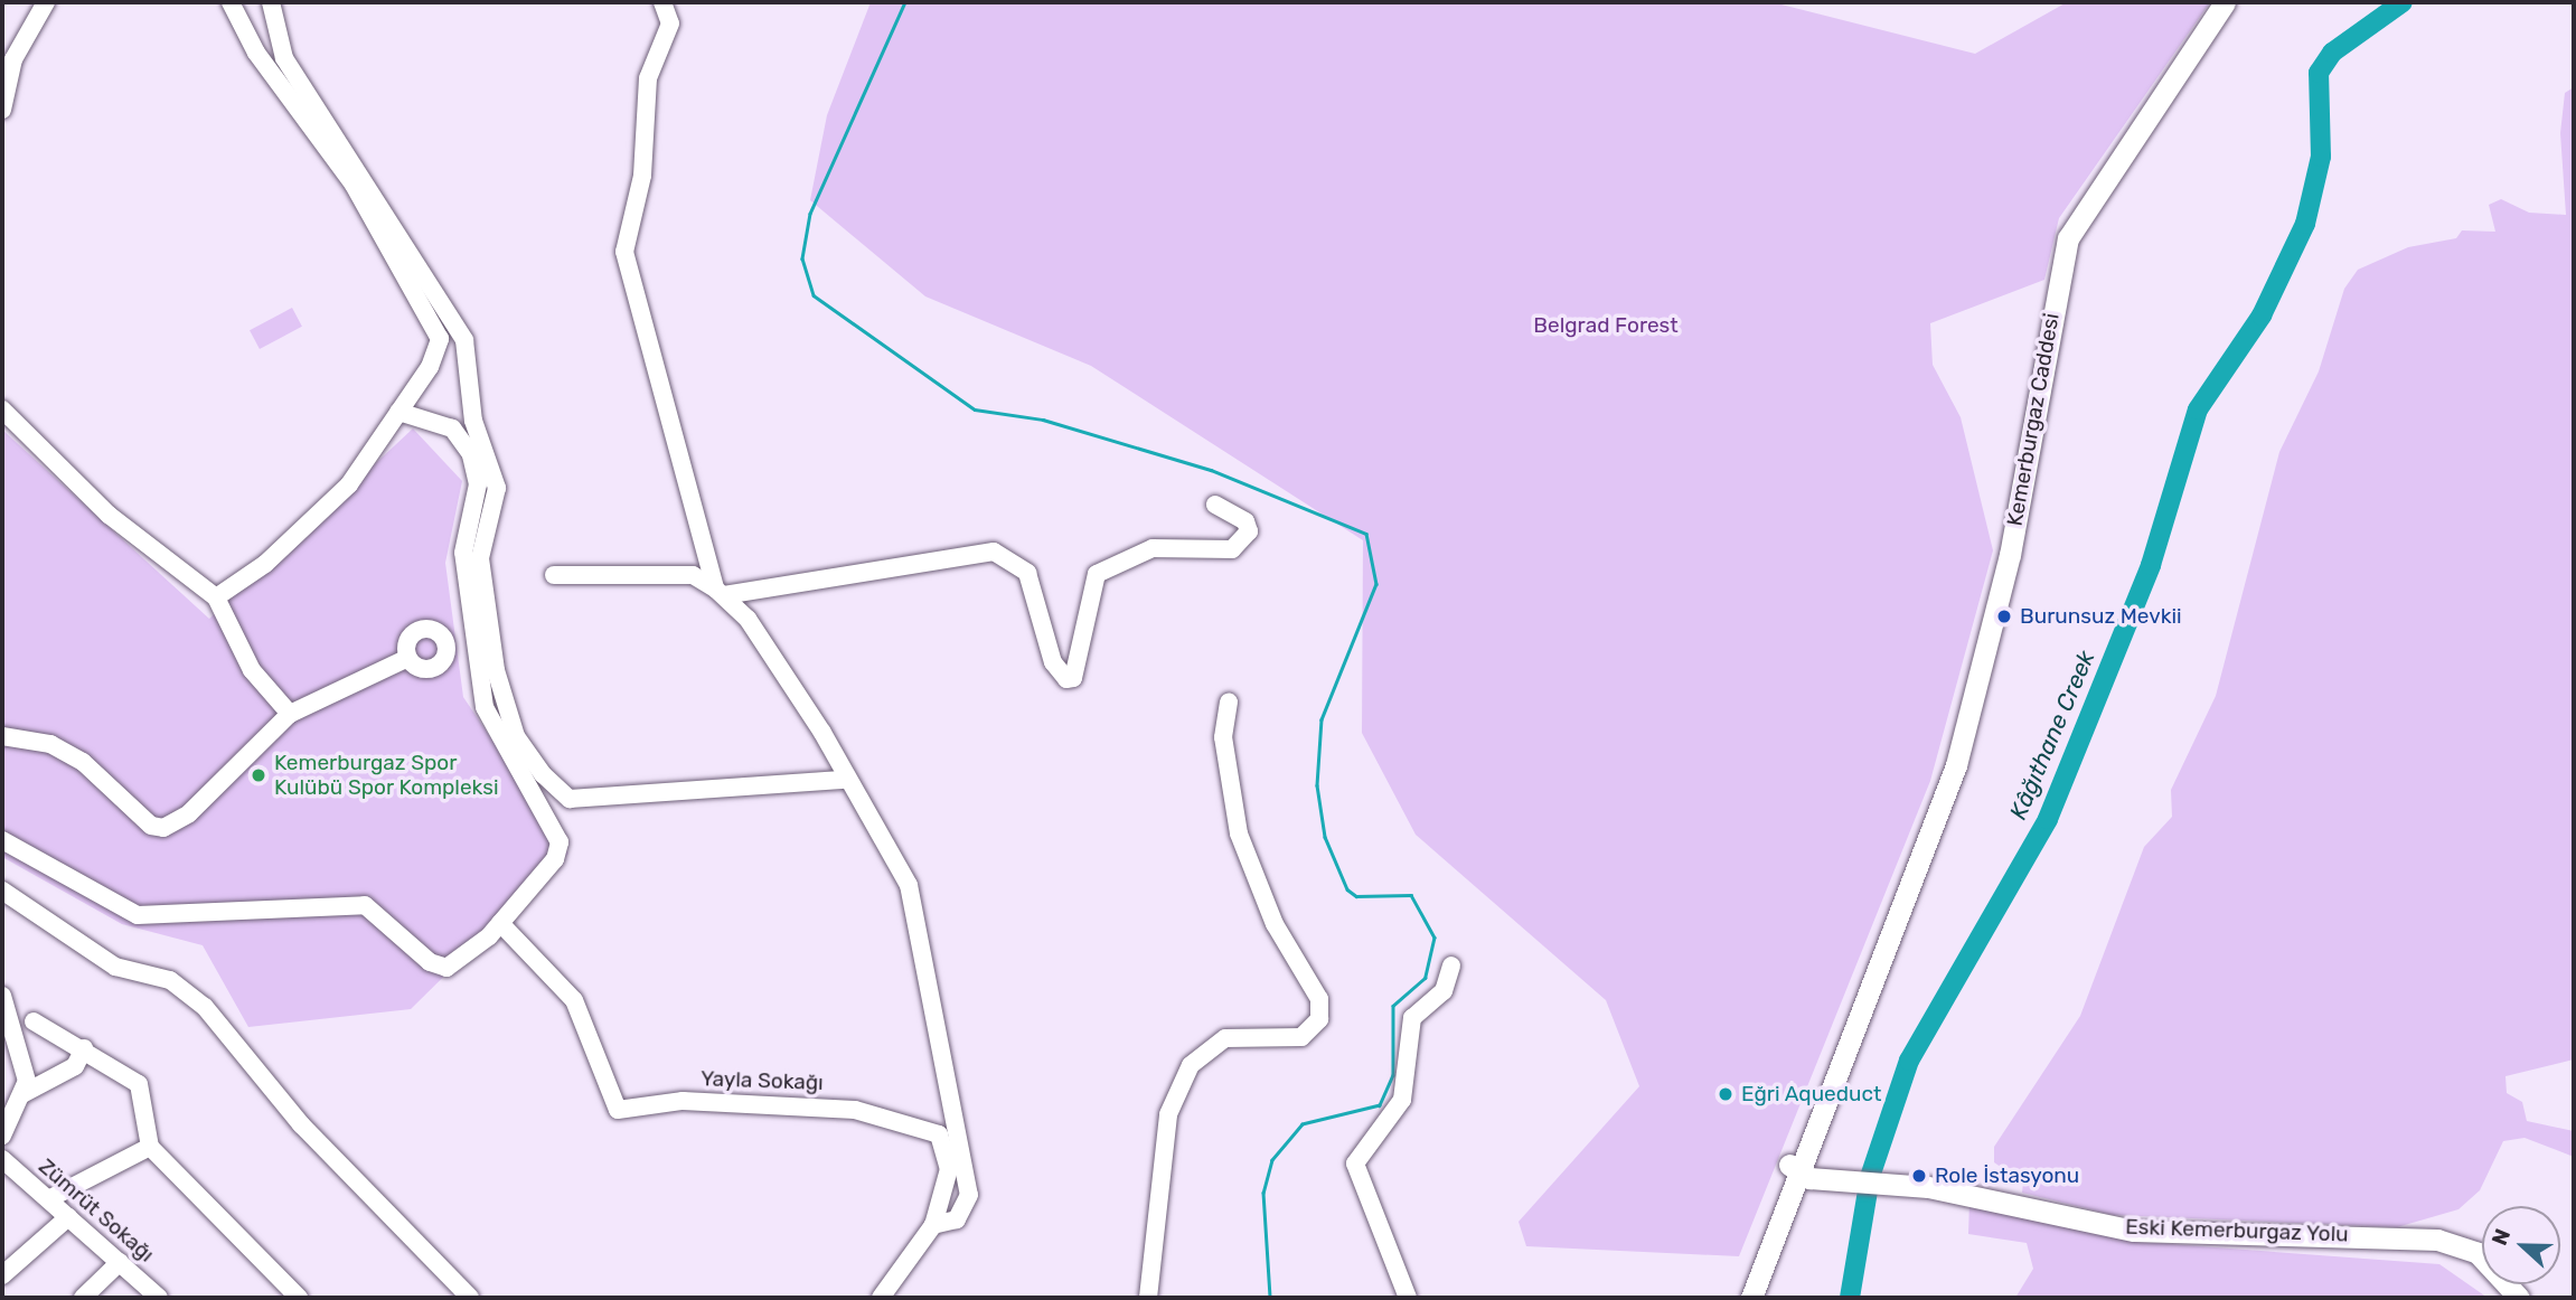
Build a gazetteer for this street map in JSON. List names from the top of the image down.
{
  "streets": {
    "main road": ["Kemerburgaz Caddesi", "Eski Kemerburgaz Yolu"],
    "street": ["Yayla Sokağı", "Zümrüt Sokağı"]
  },
  "crossings": [
    ["Kemerburgaz Caddesi", "Eski Kemerburgaz Yolu"]
  ],
  "water": ["Kâğıthane Creek"],
  "parks": ["Belgrad Forest"],
  "places": [
    "Burunsuz Mevkii",
    "Kemerburgaz Spor Kulübü Spor Kompleksi",
    "Eğri Aqueduct",
    "Role İstasyonu"
  ],
  "north": "left"
}
